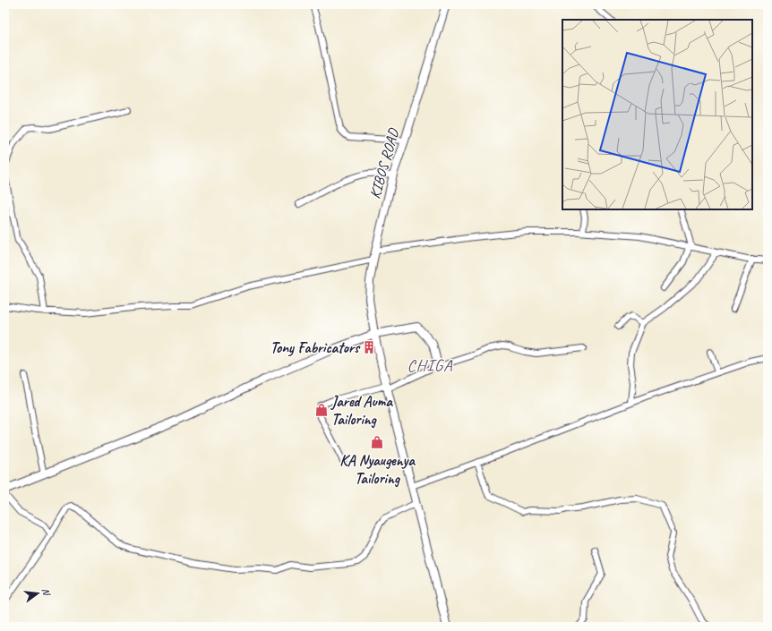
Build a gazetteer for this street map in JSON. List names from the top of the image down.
{
  "streets": {
    "main road": ["KIBOS ROAD"]
  },
  "districts": ["CHIGA"],
  "places": {
    "building": ["Tony Fabricators"],
    "shop": ["Jared Auma Tailoring", "KA Nyaugenya Tailoring"]
  },
  "north": "right"
}
